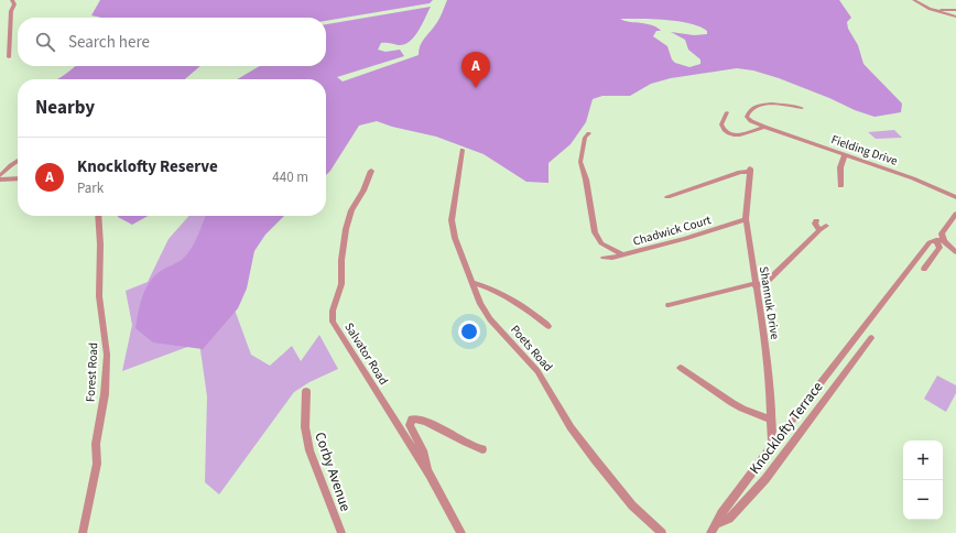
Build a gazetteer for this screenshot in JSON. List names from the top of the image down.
{
  "streets": {
    "street": [
      "Fielding Drive",
      "Chadwick Court",
      "Shannuk Drive",
      "Poets Road",
      "Salvator Road",
      "Forest Road",
      "Knocklofty Terrace",
      "Corby Avenue"
    ]
  },
  "crossings": [
    ["Chadwick Court", "Shannuk Drive"],
    ["Shannuk Drive", "Knocklofty Terrace"]
  ],
  "page": {
    "search": "Search here",
    "pins": "A",
    "heading": "Nearby",
    "list": [
      {
        "mark": "A",
        "name": "Knocklofty Reserve",
        "note": "Park",
        "value": "440 m"
      }
    ],
    "map_buttons": ["+", "−"]
  }
}
